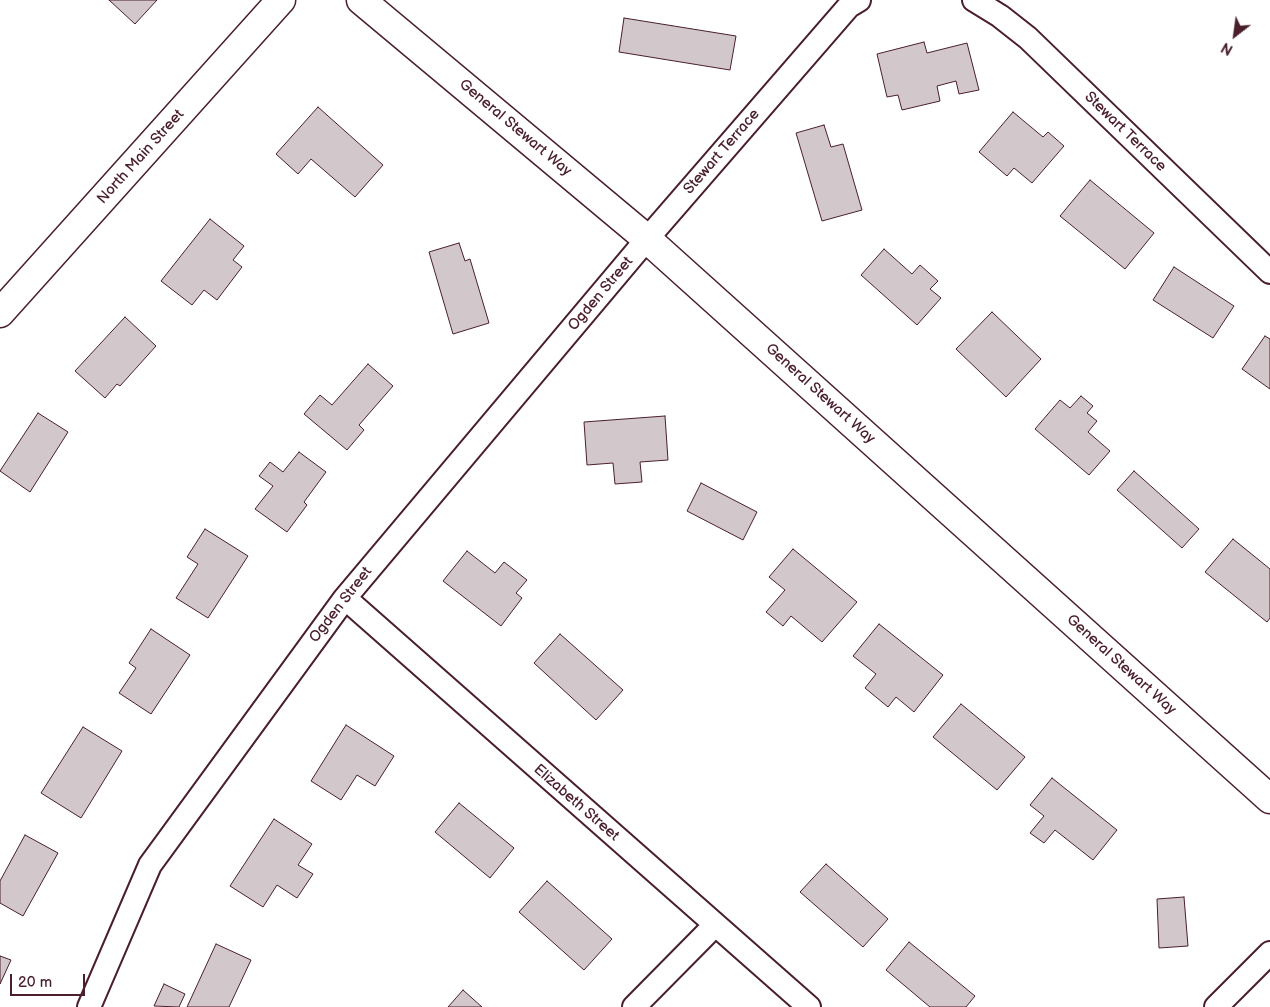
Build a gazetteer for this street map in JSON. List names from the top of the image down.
{
  "streets": {
    "main road": ["General Stewart Way", "North Main Street"],
    "street": ["Stewart Terrace", "Ogden Street", "Elizabeth Street"]
  },
  "crossings": [
    ["General Stewart Way", "Stewart Terrace"],
    ["General Stewart Way", "Ogden Street"],
    ["Stewart Terrace", "Ogden Street"],
    ["Ogden Street", "Elizabeth Street"]
  ],
  "scale_bar": "20 m",
  "north": "bottom left"
}
